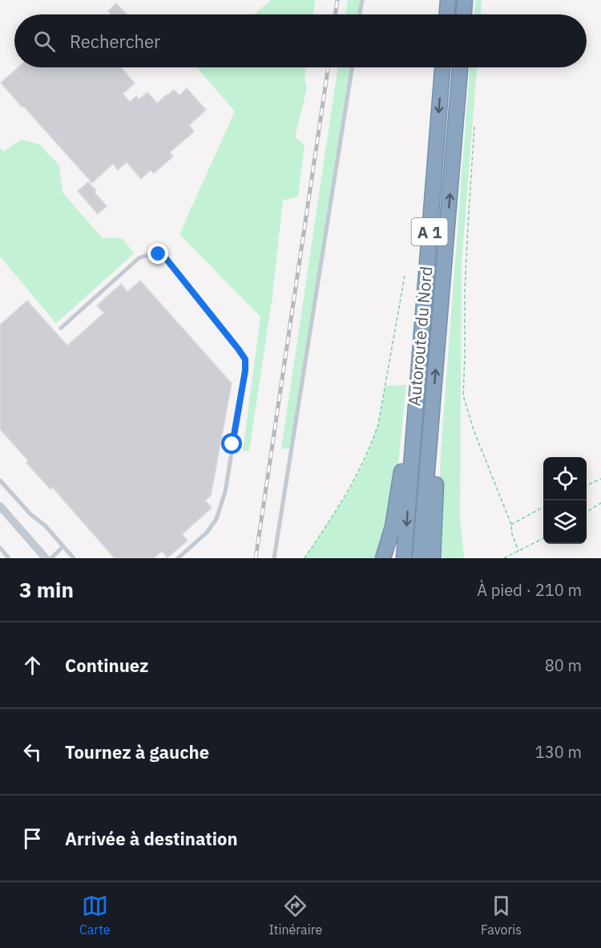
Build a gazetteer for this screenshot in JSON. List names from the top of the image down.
{
  "streets": {
    "highway": ["A 1", "Autoroute du Nord"]
  },
  "page": {
    "search": "Rechercher",
    "heading": ["3 min", "À pied · 210 m"],
    "list": [
      ["Continuez", "80 m"],
      ["Tournez à gauche", "130 m"],
      "Arrivée à destination"
    ],
    "nav": ["Carte", "Itinéraire", "Favoris"]
  }
}
